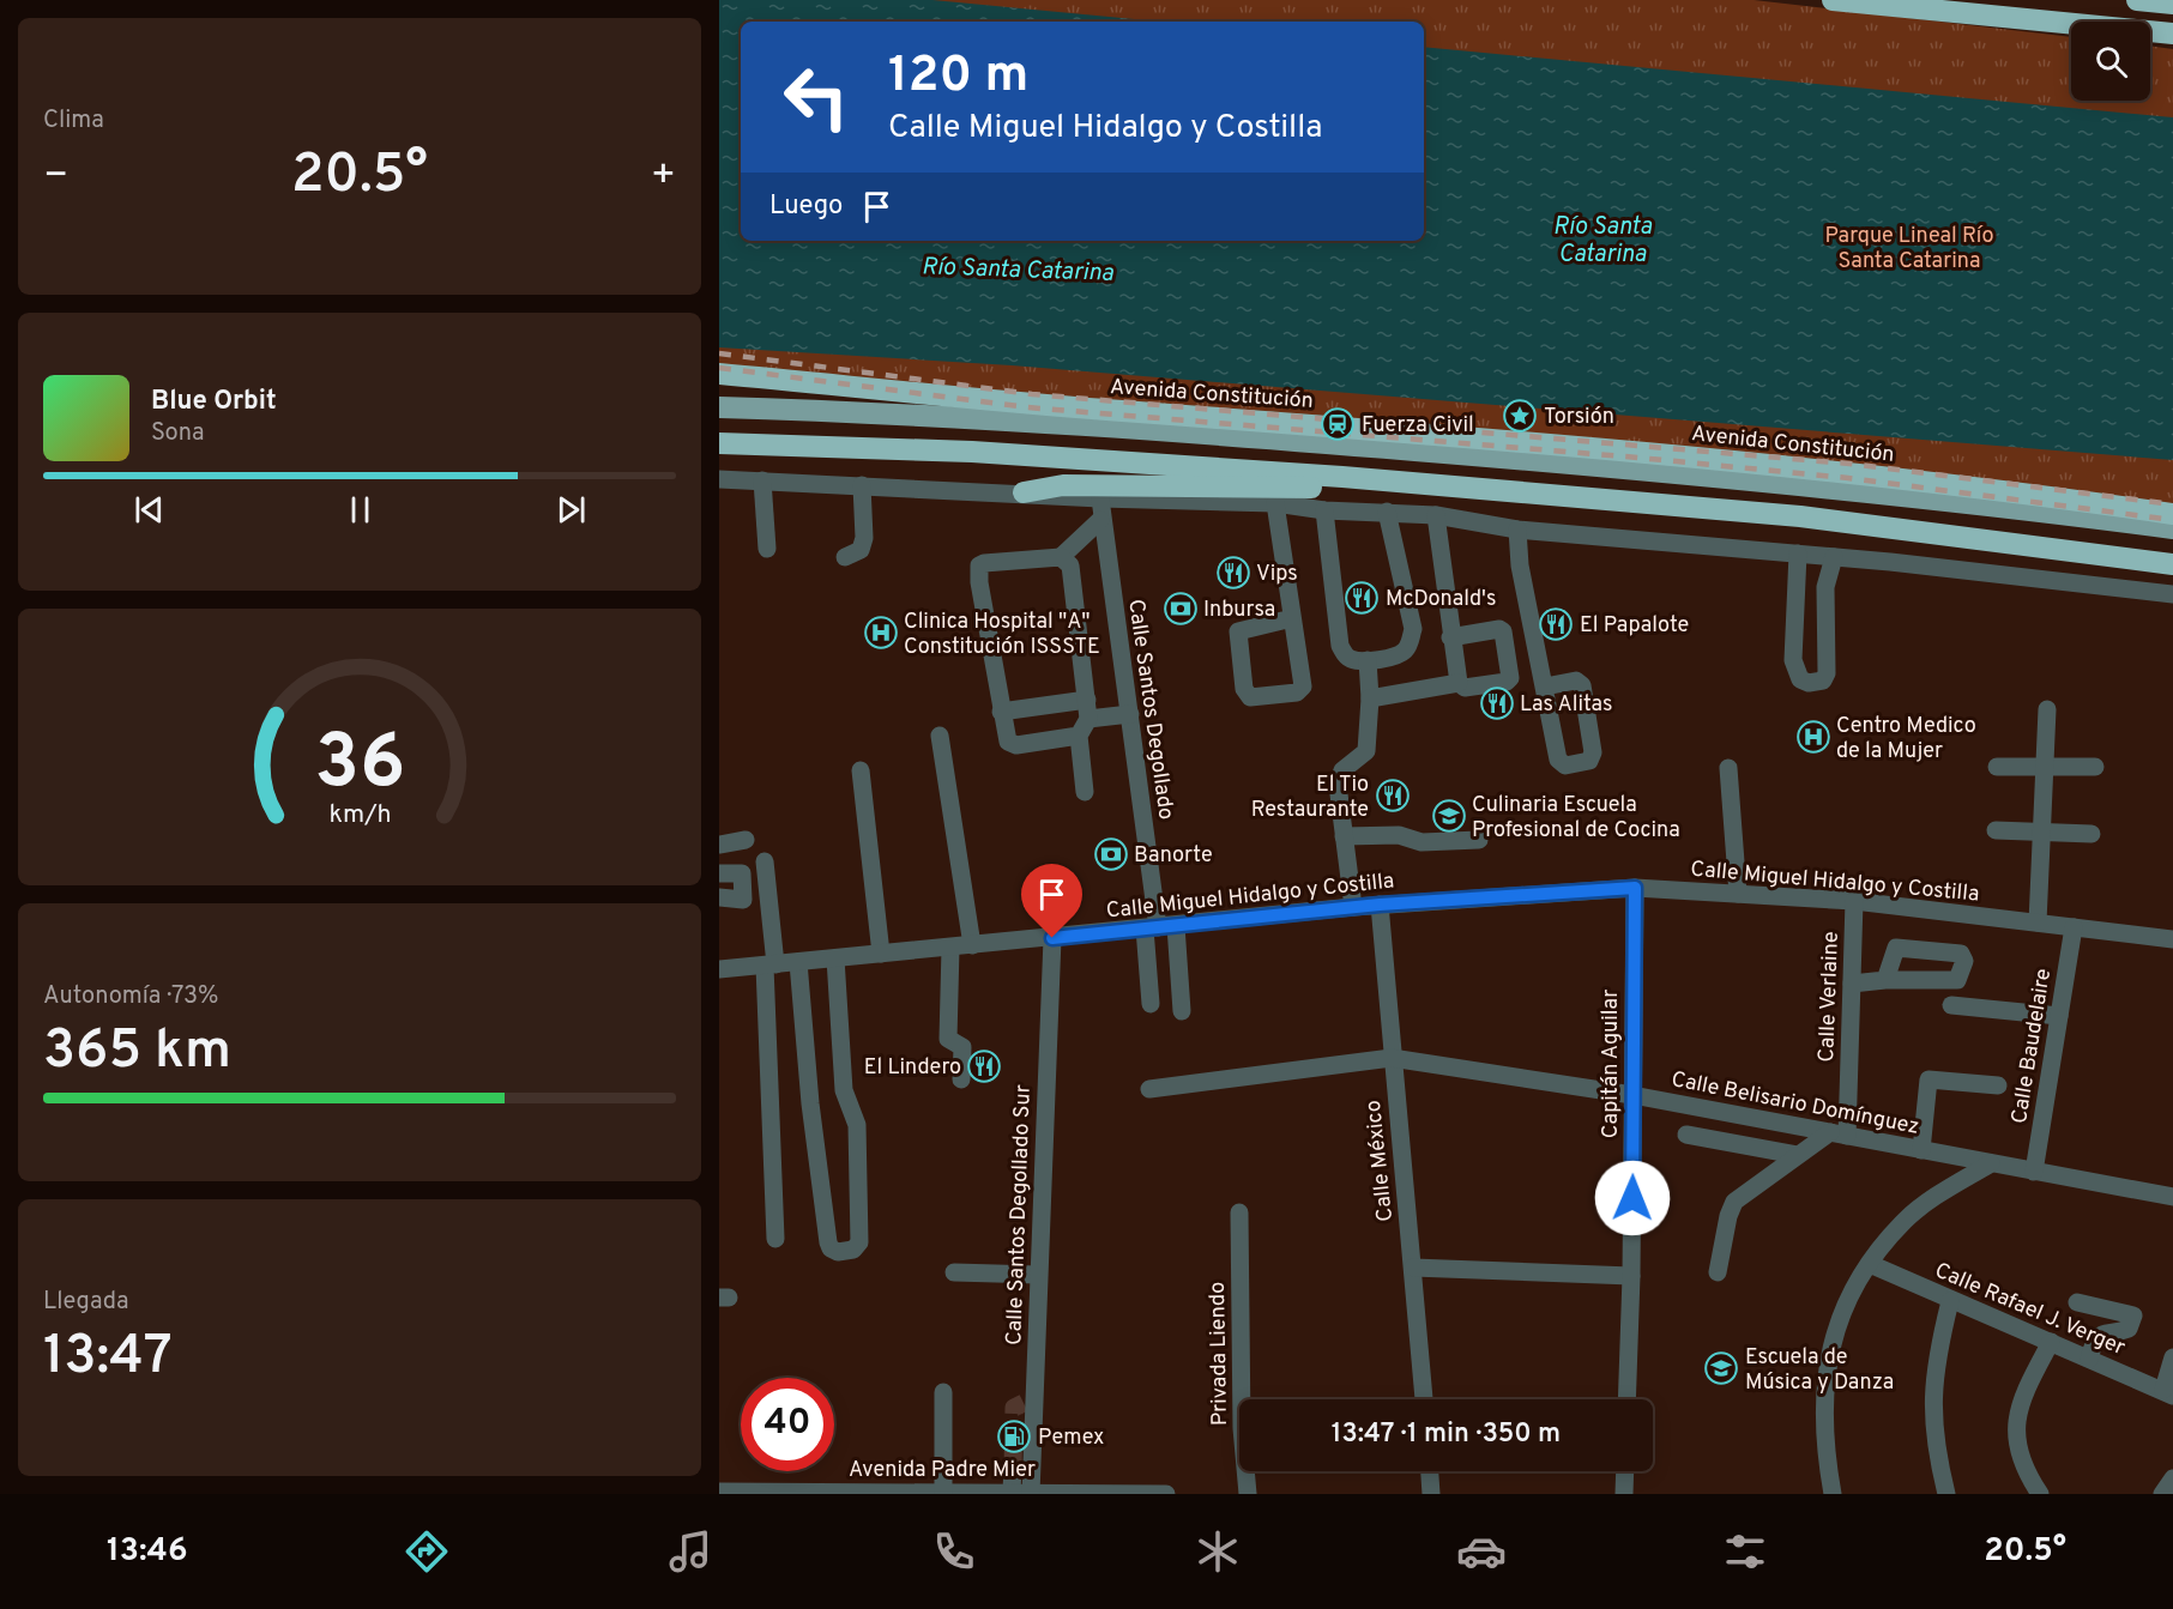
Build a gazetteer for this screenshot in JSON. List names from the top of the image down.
{
  "streets": {
    "highway": ["Avenida Constitución"],
    "street": [
      "Calle Santos Degollado",
      "Calle Miguel Hidalgo y Costilla",
      "Calle Verlaine",
      "Calle Baudelaire",
      "Capitán Aguilar",
      "Calle Belisario Domínguez",
      "Calle México",
      "Calle Santos Degollado Sur",
      "Calle Rafael J. Verger",
      "Privada Liendo",
      "Avenida Padre Mier"
    ]
  },
  "crossings": [
    ["Calle Santos Degollado", "Calle Miguel Hidalgo y Costilla"],
    ["Calle Miguel Hidalgo y Costilla", "Calle Verlaine"],
    ["Calle Miguel Hidalgo y Costilla", "Calle Baudelaire"],
    ["Calle Miguel Hidalgo y Costilla", "Capitán Aguilar"],
    ["Calle Miguel Hidalgo y Costilla", "Calle México"],
    ["Calle Miguel Hidalgo y Costilla", "Calle Santos Degollado Sur"],
    ["Calle Verlaine", "Calle Belisario Domínguez"],
    ["Calle Baudelaire", "Calle Belisario Domínguez"],
    ["Capitán Aguilar", "Calle Belisario Domínguez"],
    ["Calle Belisario Domínguez", "Calle México"],
    ["Calle Santos Degollado Sur", "Avenida Padre Mier"]
  ],
  "water": ["Río Santa Catarina"],
  "parks": ["Parque Lineal Río Santa Catarina"],
  "places": {
    "place": ["Torsión"],
    "station": ["Fuerza Civil"],
    "restaurant": [
      "Vips",
      "McDonald's",
      "El Papalote",
      "Las Alitas",
      "El Tio Restaurante",
      "El Lindero"
    ],
    "bank": ["Inbursa", "Banorte"],
    "hospital": ["Clinica Hospital \"A\" Constitución ISSSTE", "Centro Medico de la Mujer"],
    "school or university": ["Culinaria Escuela Profesional de Cocina", "Escuela de Música y Danza"],
    "fuel station": ["Pemex"]
  },
  "page": {
    "tile": [
      "Clima",
      ["Autonomía · 73%", "365 km"],
      ["Llegada", "13:47"]
    ],
    "turn": ["120 m", "Calle Miguel Hidalgo y Costilla"],
    "heat": ["−", "20.5°", "+"],
    "then": "Luego",
    "song": ["Blue Orbit", "Sona"],
    "limit": "40",
    "trip": "13:47 · 1 min · 350 m",
    "tabs": ["13:46", "20.5°"],
    "gauge": ["36", "km/h"]
  }
}
